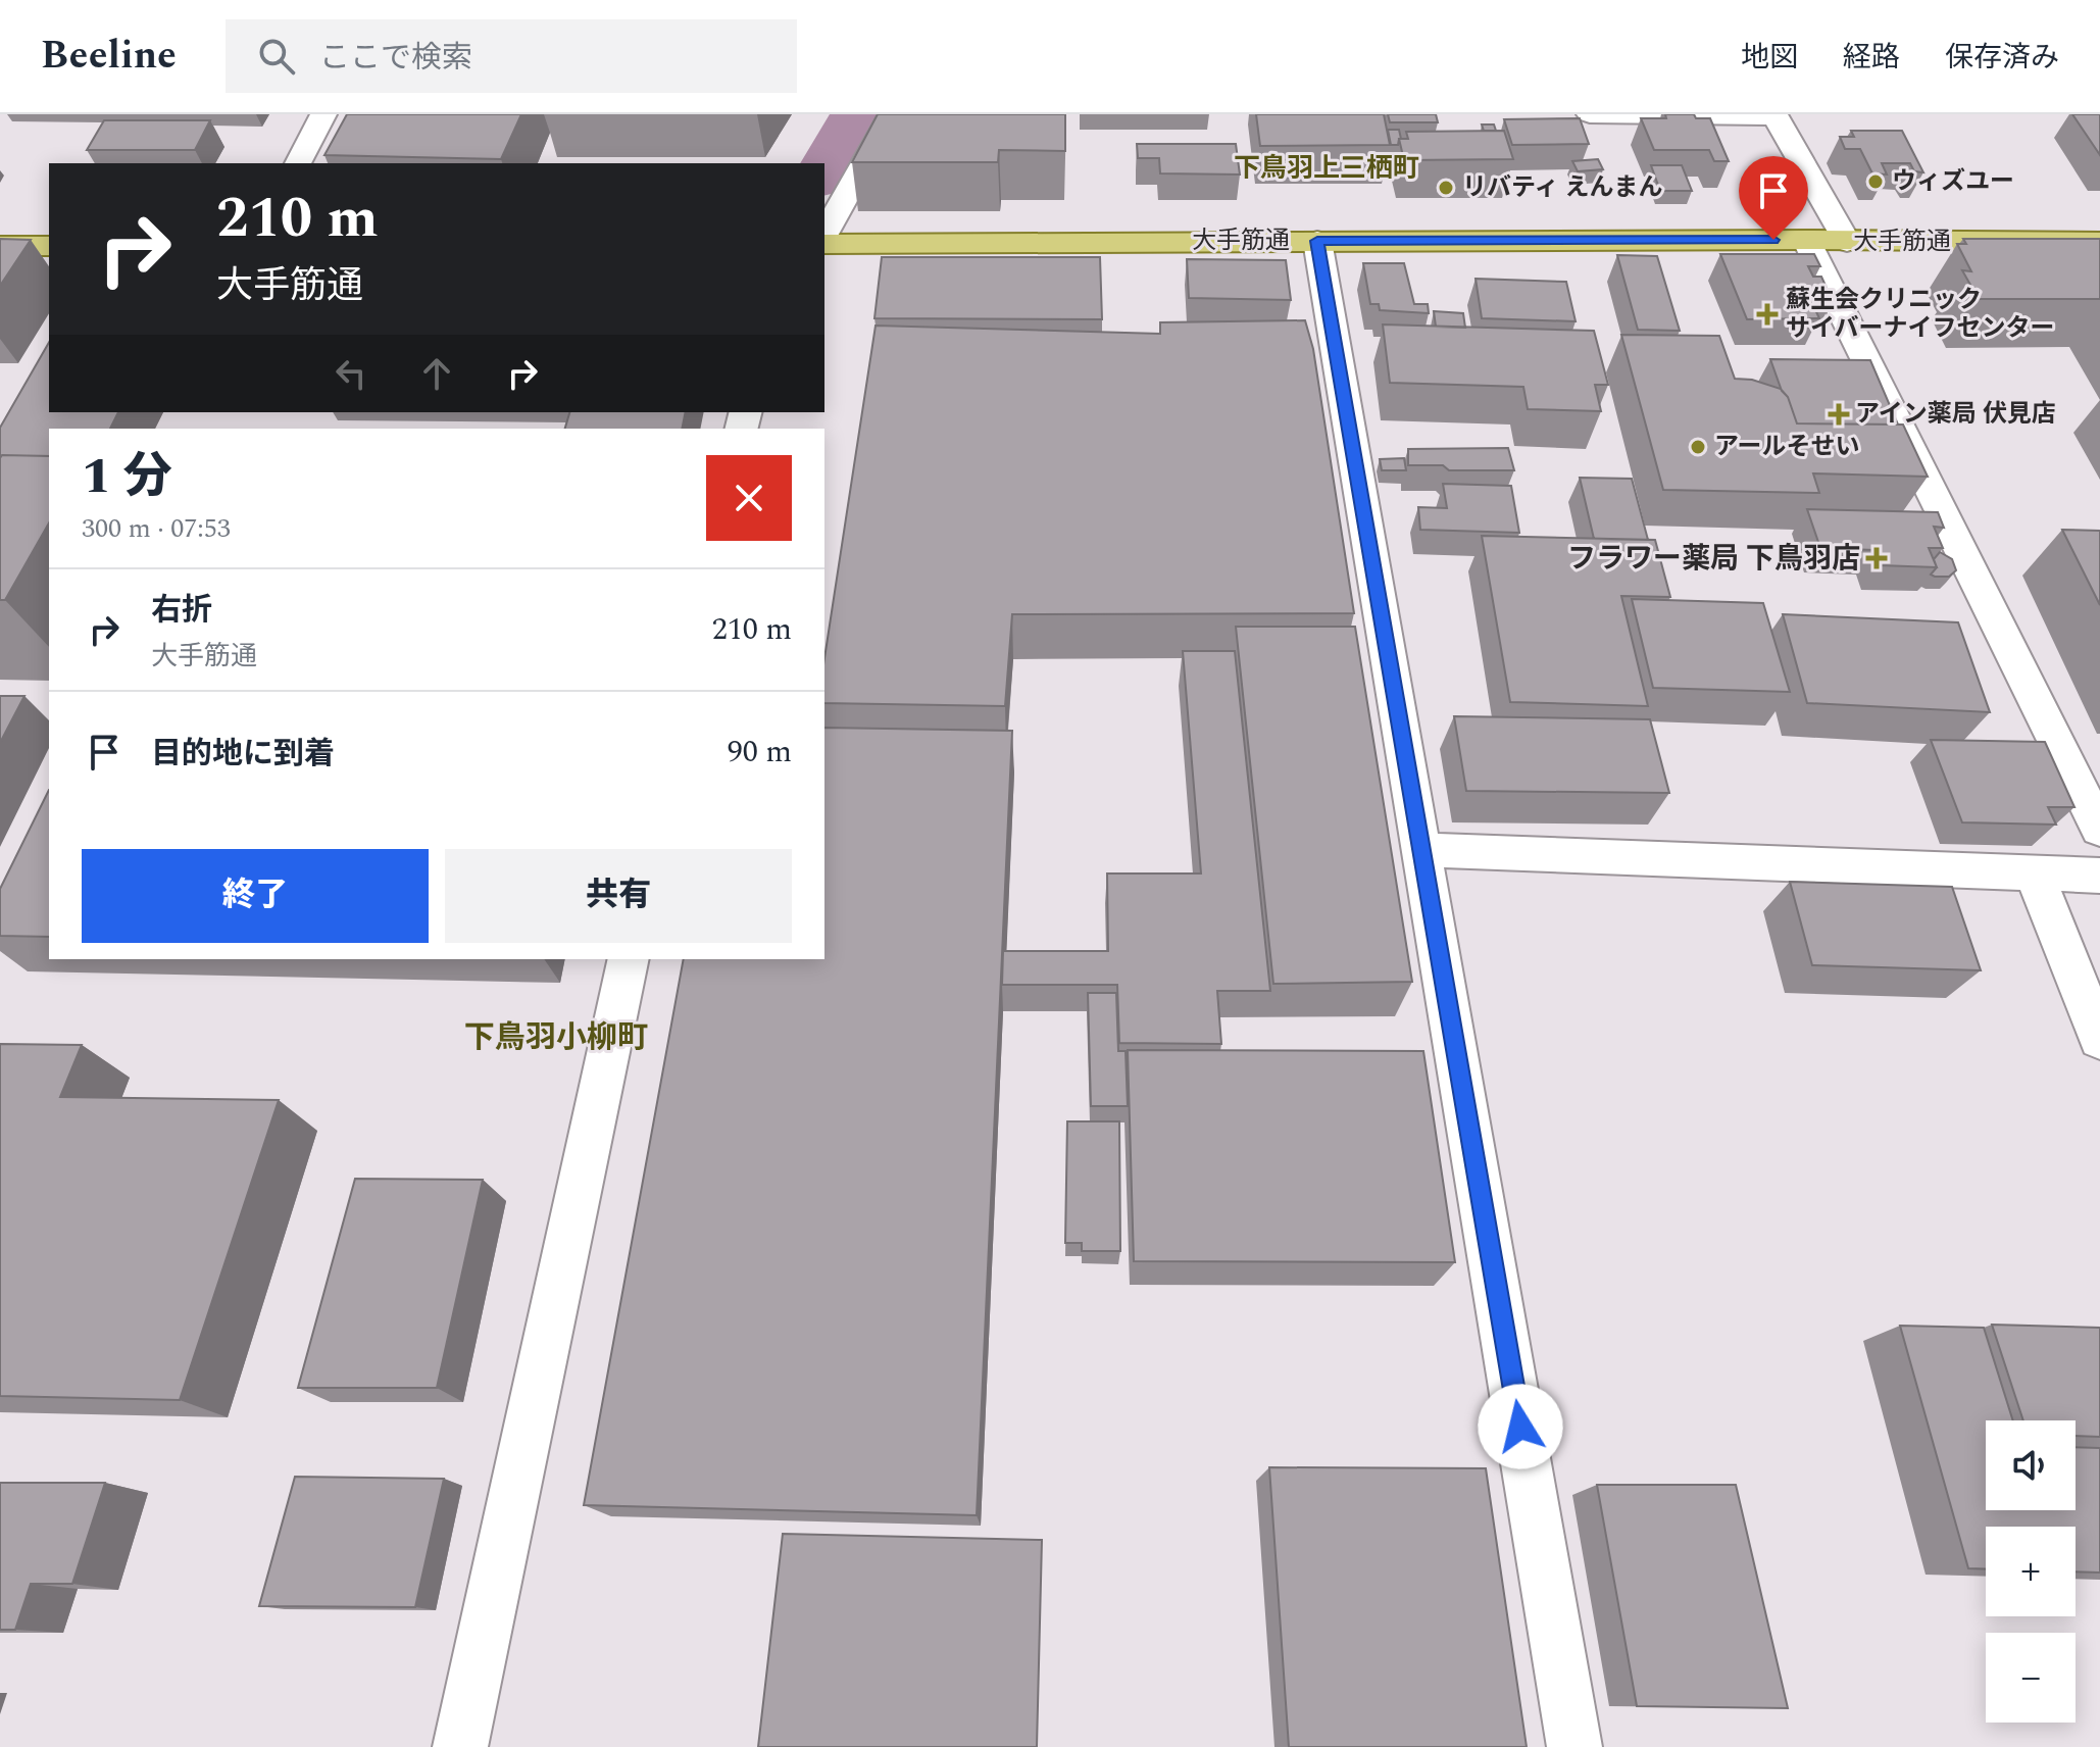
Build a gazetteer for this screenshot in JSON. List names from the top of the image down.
{
  "streets": {
    "main road": ["大手筋通"]
  },
  "districts": ["下鳥羽上三栖町", "下鳥羽小柳町"],
  "places": {
    "other": ["ウィズユー", "リバティ えんまん", "アールそせい"],
    "health": ["蘇生会クリニック サイバーナイフセンター", "アイン薬局 伏見店", "フラワー薬局 下鳥羽店"]
  },
  "page": {
    "header": "Beeline",
    "search": "ここで検索",
    "nav": ["地図", "経路", "保存済み"],
    "turn": ["210 m", "大手筋通"],
    "heading": ["1 分", "300 m · 07:53"],
    "list": [
      {
        "name": "右折",
        "note": "大手筋通",
        "value": "210 m"
      },
      {
        "name": "目的地に到着",
        "value": "90 m"
      }
    ],
    "buttons": ["終了", "共有"],
    "map_buttons": ["+", "−"]
  }
}
